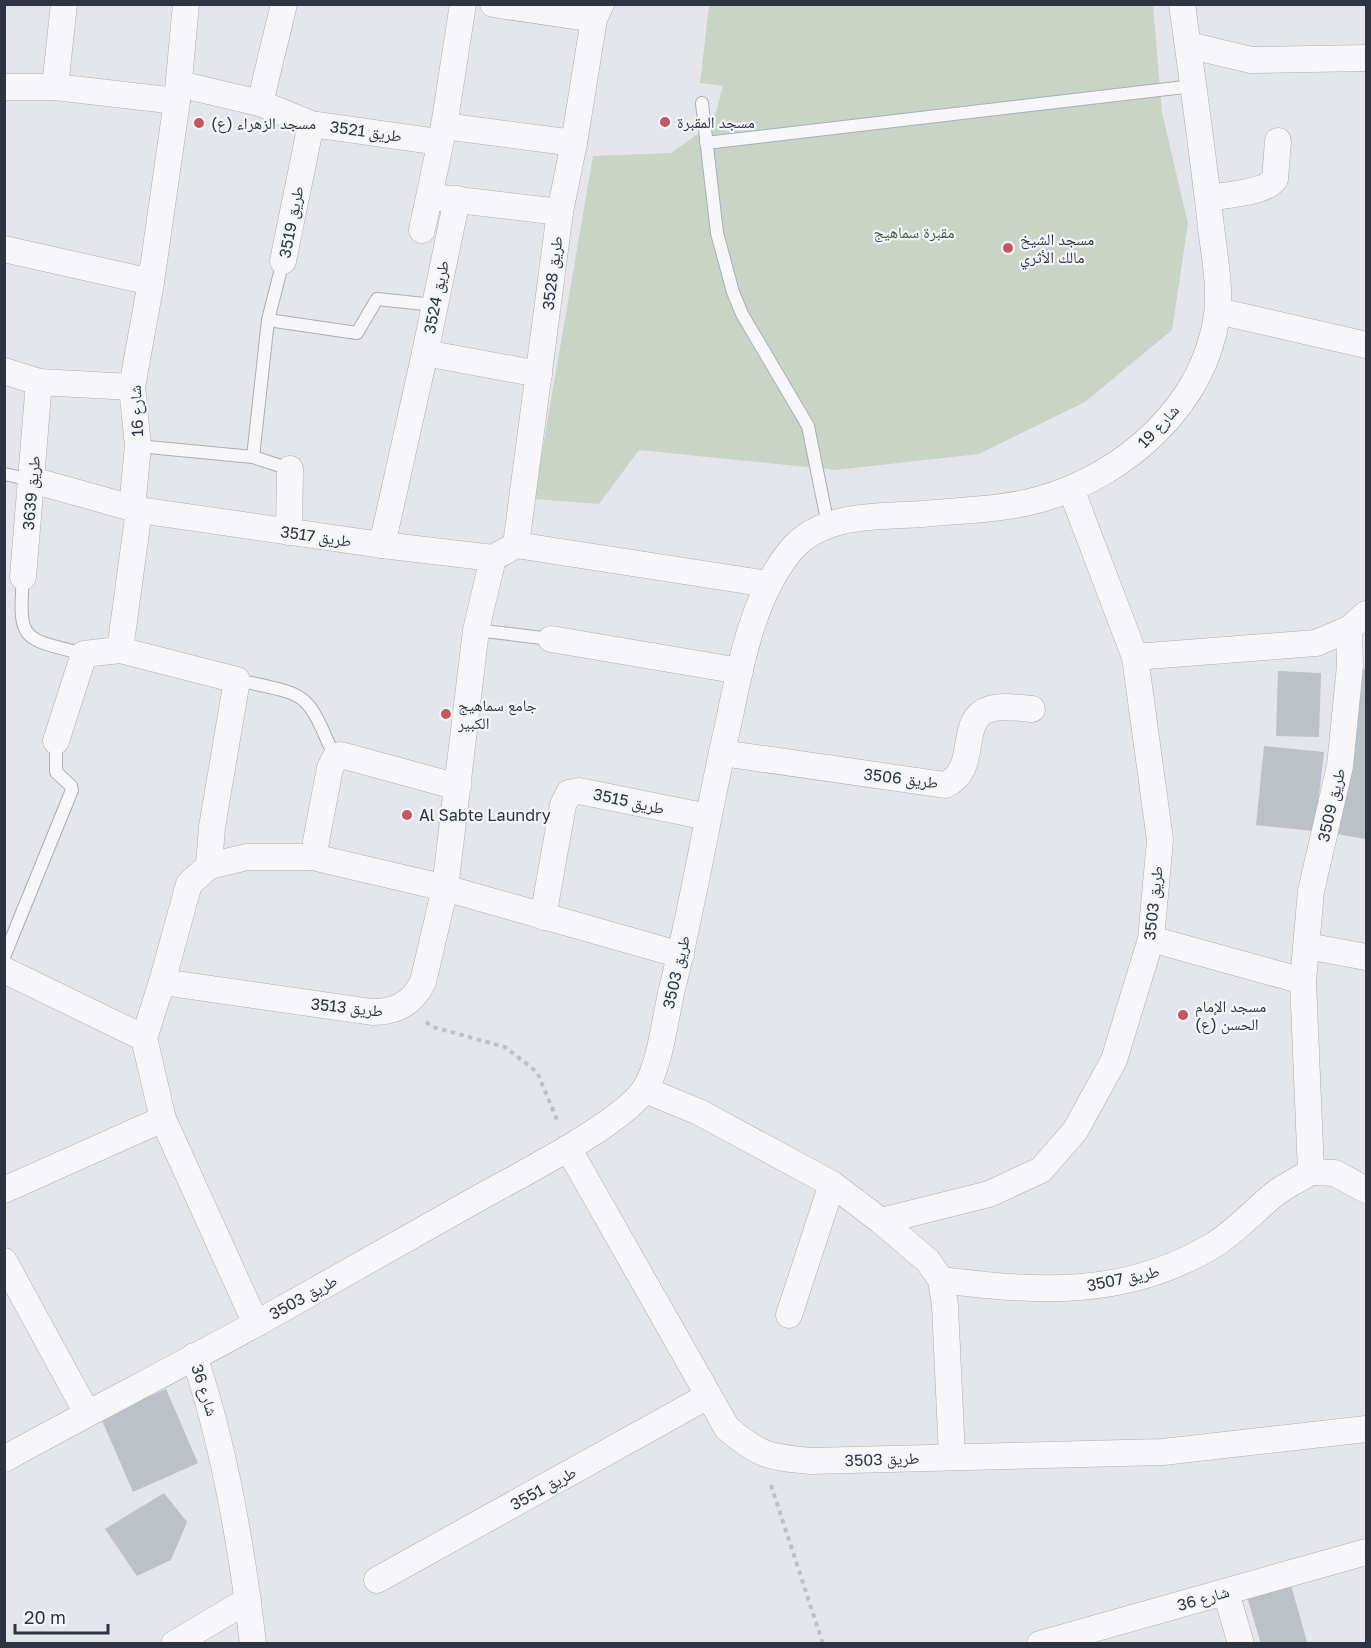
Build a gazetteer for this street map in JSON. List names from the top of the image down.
{
  "streets": {
    "street": [
      "طريق 3521",
      "طريق 3519",
      "طريق 3528",
      "طريق 3524",
      "شارع 16",
      "شارع 19",
      "طريق 3639",
      "طريق 3517",
      "طريق 3506",
      "طريق 3515",
      "طريق 3509",
      "طريق 3503",
      "طريق 3513",
      "طريق 3507",
      "شارع 36",
      "طريق 3551"
    ]
  },
  "crossings": [
    ["طريق 3521", "طريق 3519"],
    ["طريق 3521", "شارع 16"],
    ["طريق 3528", "طريق 3524"],
    ["شارع 16", "طريق 3517"],
    ["شارع 19", "طريق 3503"],
    ["طريق 3639", "طريق 3517"],
    ["طريق 3506", "طريق 3503"],
    ["طريق 3515", "طريق 3503"],
    ["طريق 3509", "طريق 3503"],
    ["طريق 3509", "طريق 3507"],
    ["طريق 3503", "شارع 36"],
    ["طريق 3503", "طريق 3551"]
  ],
  "parks": ["مقبرة سماهيج"],
  "places": [
    "مسجد المقبرة",
    "مسجد الزهراء (ع)",
    "مسجد الشيخ مالك الأثري",
    "جامع سماهيج الكبير",
    "Al Sabte Laundry",
    "مسجد الإمام الحسن (ع)"
  ],
  "scale_bar": "20 m"
}
